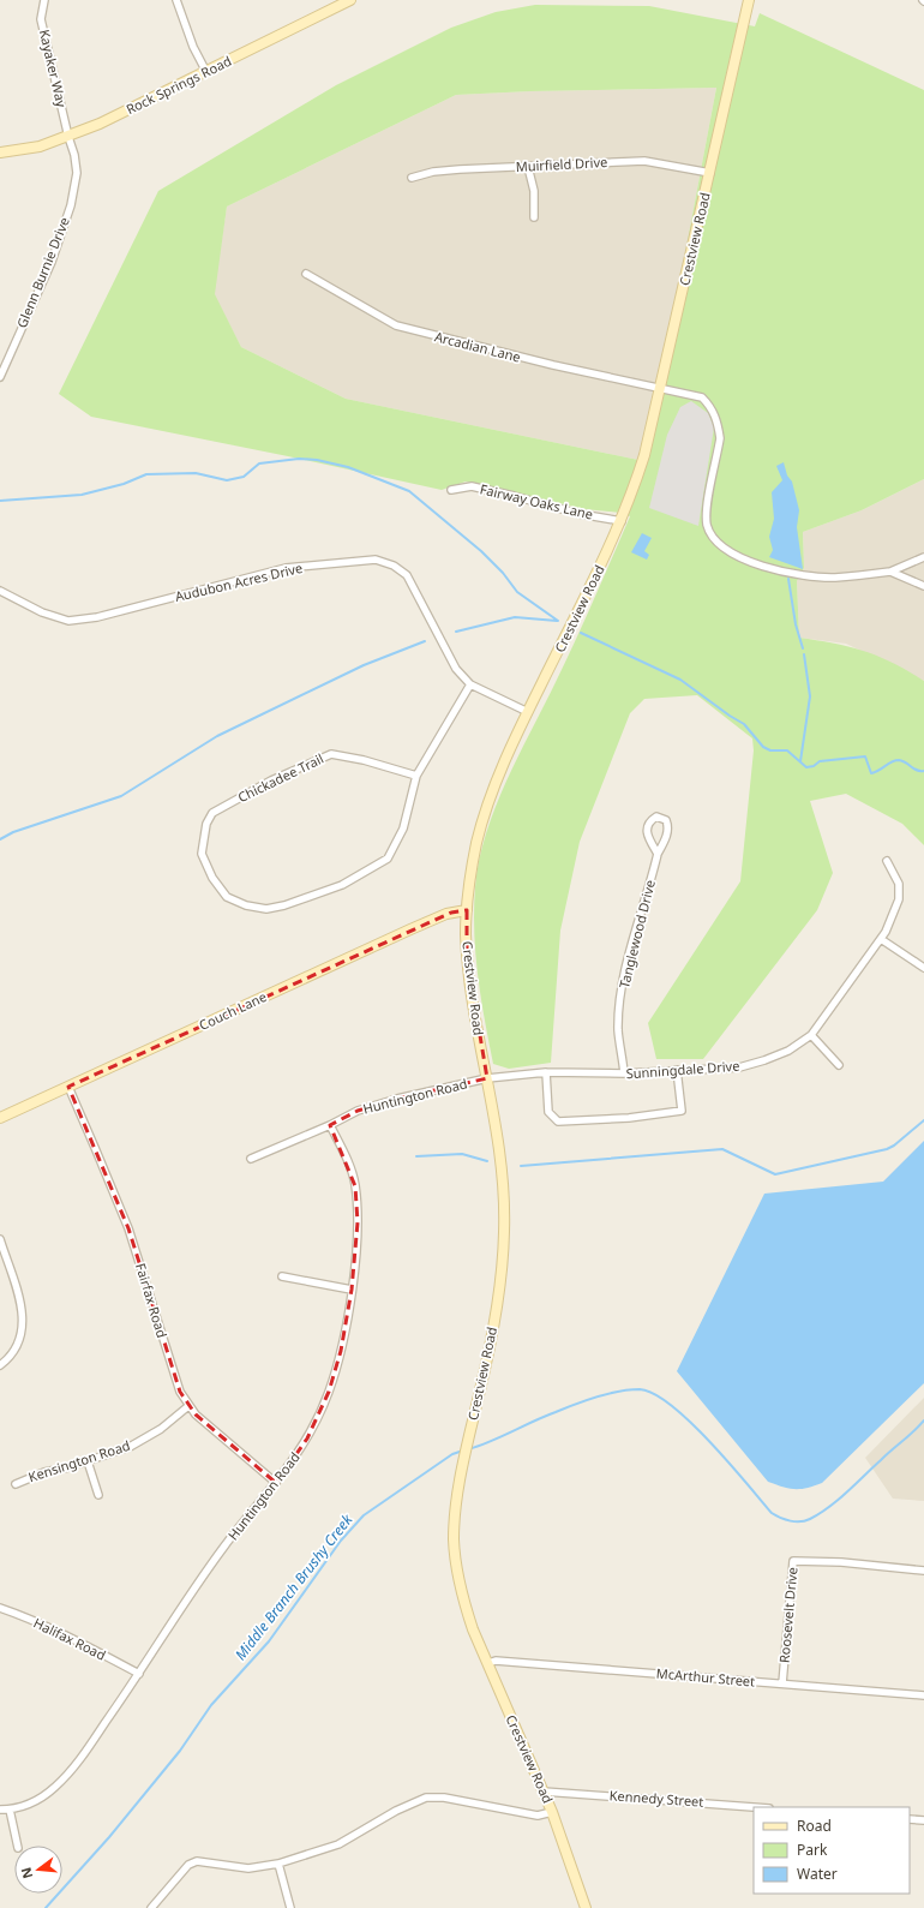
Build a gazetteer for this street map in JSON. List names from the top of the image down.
{
  "streets": {
    "street": [
      "Kayaker Way",
      "Rock Springs Road",
      "Muirfield Drive",
      "Crestview Road",
      "Glenn Burnie Drive",
      "Arcadian Lane",
      "Fairway Oaks Lane",
      "Audubon Acres Drive",
      "Chickadee Trail",
      "Tanglewood Drive",
      "Couch Lane",
      "Sunningdale Drive",
      "Huntington Road",
      "Fairfax Road",
      "Kensington Road",
      "Roosevelt Drive",
      "Halifax Road",
      "McArthur Street",
      "Kennedy Street"
    ]
  },
  "crossings": [
    ["Kayaker Way", "Rock Springs Road"],
    ["Kayaker Way", "Glenn Burnie Drive"],
    ["Rock Springs Road", "Glenn Burnie Drive"],
    ["Muirfield Drive", "Crestview Road"],
    ["Crestview Road", "Arcadian Lane"],
    ["Crestview Road", "Fairway Oaks Lane"],
    ["Crestview Road", "Audubon Acres Drive"],
    ["Crestview Road", "Couch Lane"],
    ["Crestview Road", "Sunningdale Drive"],
    ["Crestview Road", "Huntington Road"],
    ["Crestview Road", "McArthur Street"],
    ["Crestview Road", "Kennedy Street"],
    ["Audubon Acres Drive", "Chickadee Trail"],
    ["Tanglewood Drive", "Sunningdale Drive"],
    ["Couch Lane", "Fairfax Road"],
    ["Sunningdale Drive", "Huntington Road"],
    ["Huntington Road", "Fairfax Road"],
    ["Huntington Road", "Halifax Road"],
    ["Fairfax Road", "Kensington Road"],
    ["Roosevelt Drive", "McArthur Street"]
  ],
  "water": ["Middle Branch Brushy Creek"],
  "legend": ["Road", "Park", "Water"],
  "north": "left"
}
